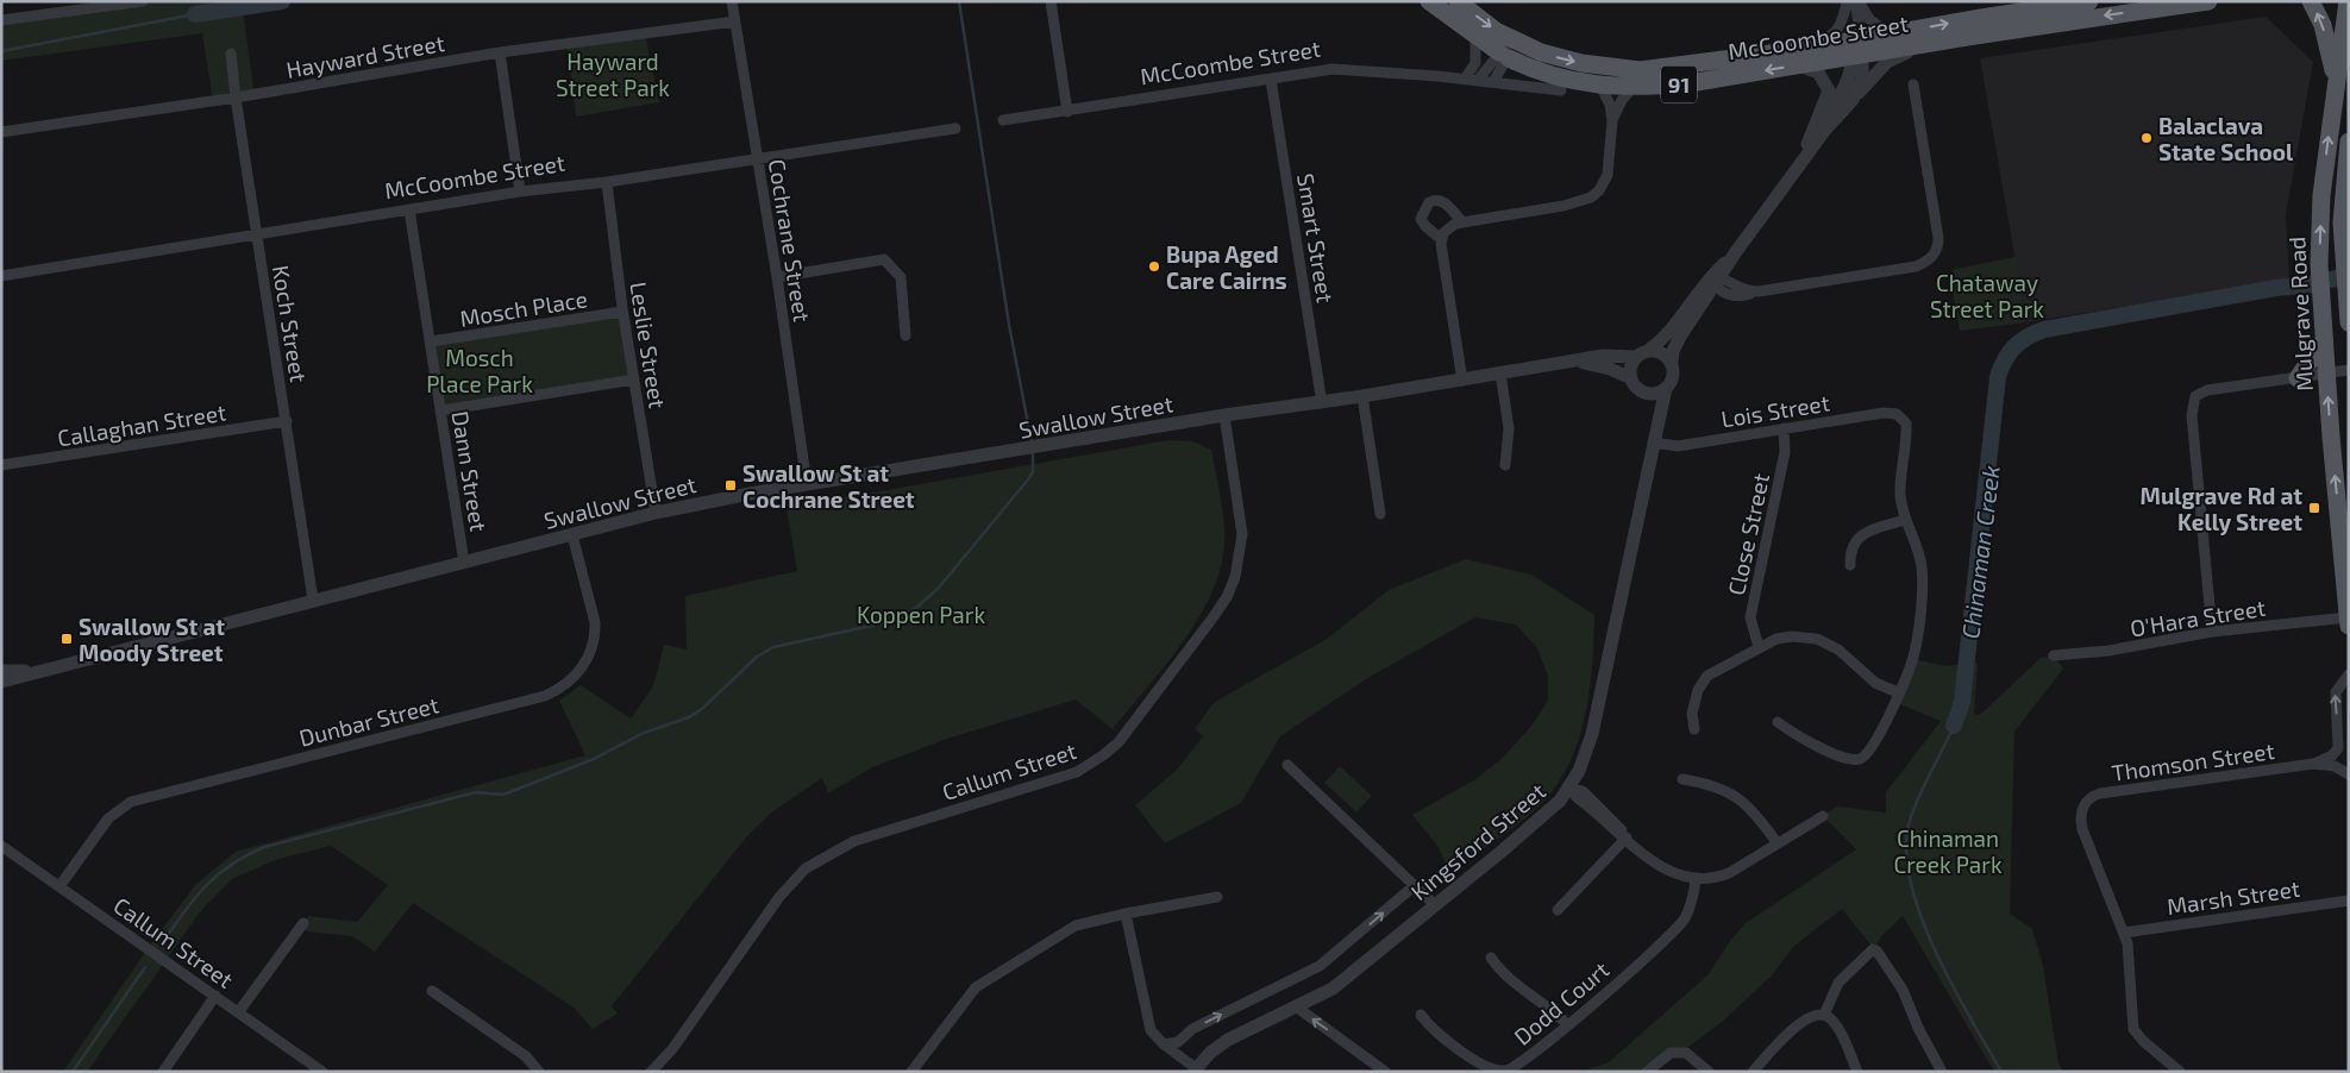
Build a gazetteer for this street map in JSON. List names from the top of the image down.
{
  "streets": {
    "main road": ["McCoombe Street", "91", "Mulgrave Road"],
    "street": [
      "Hayward Street",
      "Smart Street",
      "Cochrane Street",
      "Mosch Place",
      "Koch Street",
      "Leslie Street",
      "Lois Street",
      "Swallow Street",
      "Callaghan Street",
      "Dann Street",
      "Close Street",
      "O'Hara Street",
      "Dunbar Street",
      "Thomson Street",
      "Callum Street",
      "Kingsford Street",
      "Marsh Street",
      "Dodd Court"
    ]
  },
  "crossings": [
    ["McCoombe Street", "91"],
    ["McCoombe Street", "Smart Street"],
    ["McCoombe Street", "Cochrane Street"],
    ["McCoombe Street", "Koch Street"],
    ["McCoombe Street", "Leslie Street"],
    ["McCoombe Street", "Dann Street"],
    ["Hayward Street", "Cochrane Street"],
    ["Hayward Street", "Koch Street"],
    ["Smart Street", "Swallow Street"],
    ["Cochrane Street", "Swallow Street"],
    ["Mosch Place", "Leslie Street"],
    ["Mosch Place", "Dann Street"],
    ["Mulgrave Road", "O'Hara Street"],
    ["Koch Street", "Swallow Street"],
    ["Koch Street", "Callaghan Street"],
    ["Leslie Street", "Swallow Street"],
    ["Lois Street", "Close Street"],
    ["Lois Street", "Kingsford Street"],
    ["Swallow Street", "Dann Street"],
    ["Swallow Street", "Dunbar Street"],
    ["Swallow Street", "Callum Street"],
    ["Swallow Street", "Kingsford Street"],
    ["Dunbar Street", "Callum Street"],
    ["Thomson Street", "Marsh Street"]
  ],
  "water": ["Chinaman Creek"],
  "parks": [
    "Hayward Street Park",
    "Chataway Street Park",
    "Mosch Place Park",
    "Koppen Park",
    "Chinaman Creek Park"
  ],
  "places": {
    "other": ["Balaclava State School", "Bupa Aged Care Cairns"],
    "transit": ["Swallow St at Cochrane Street", "Mulgrave Rd at Kelly Street", "Swallow St at Moody Street"]
  }
}
